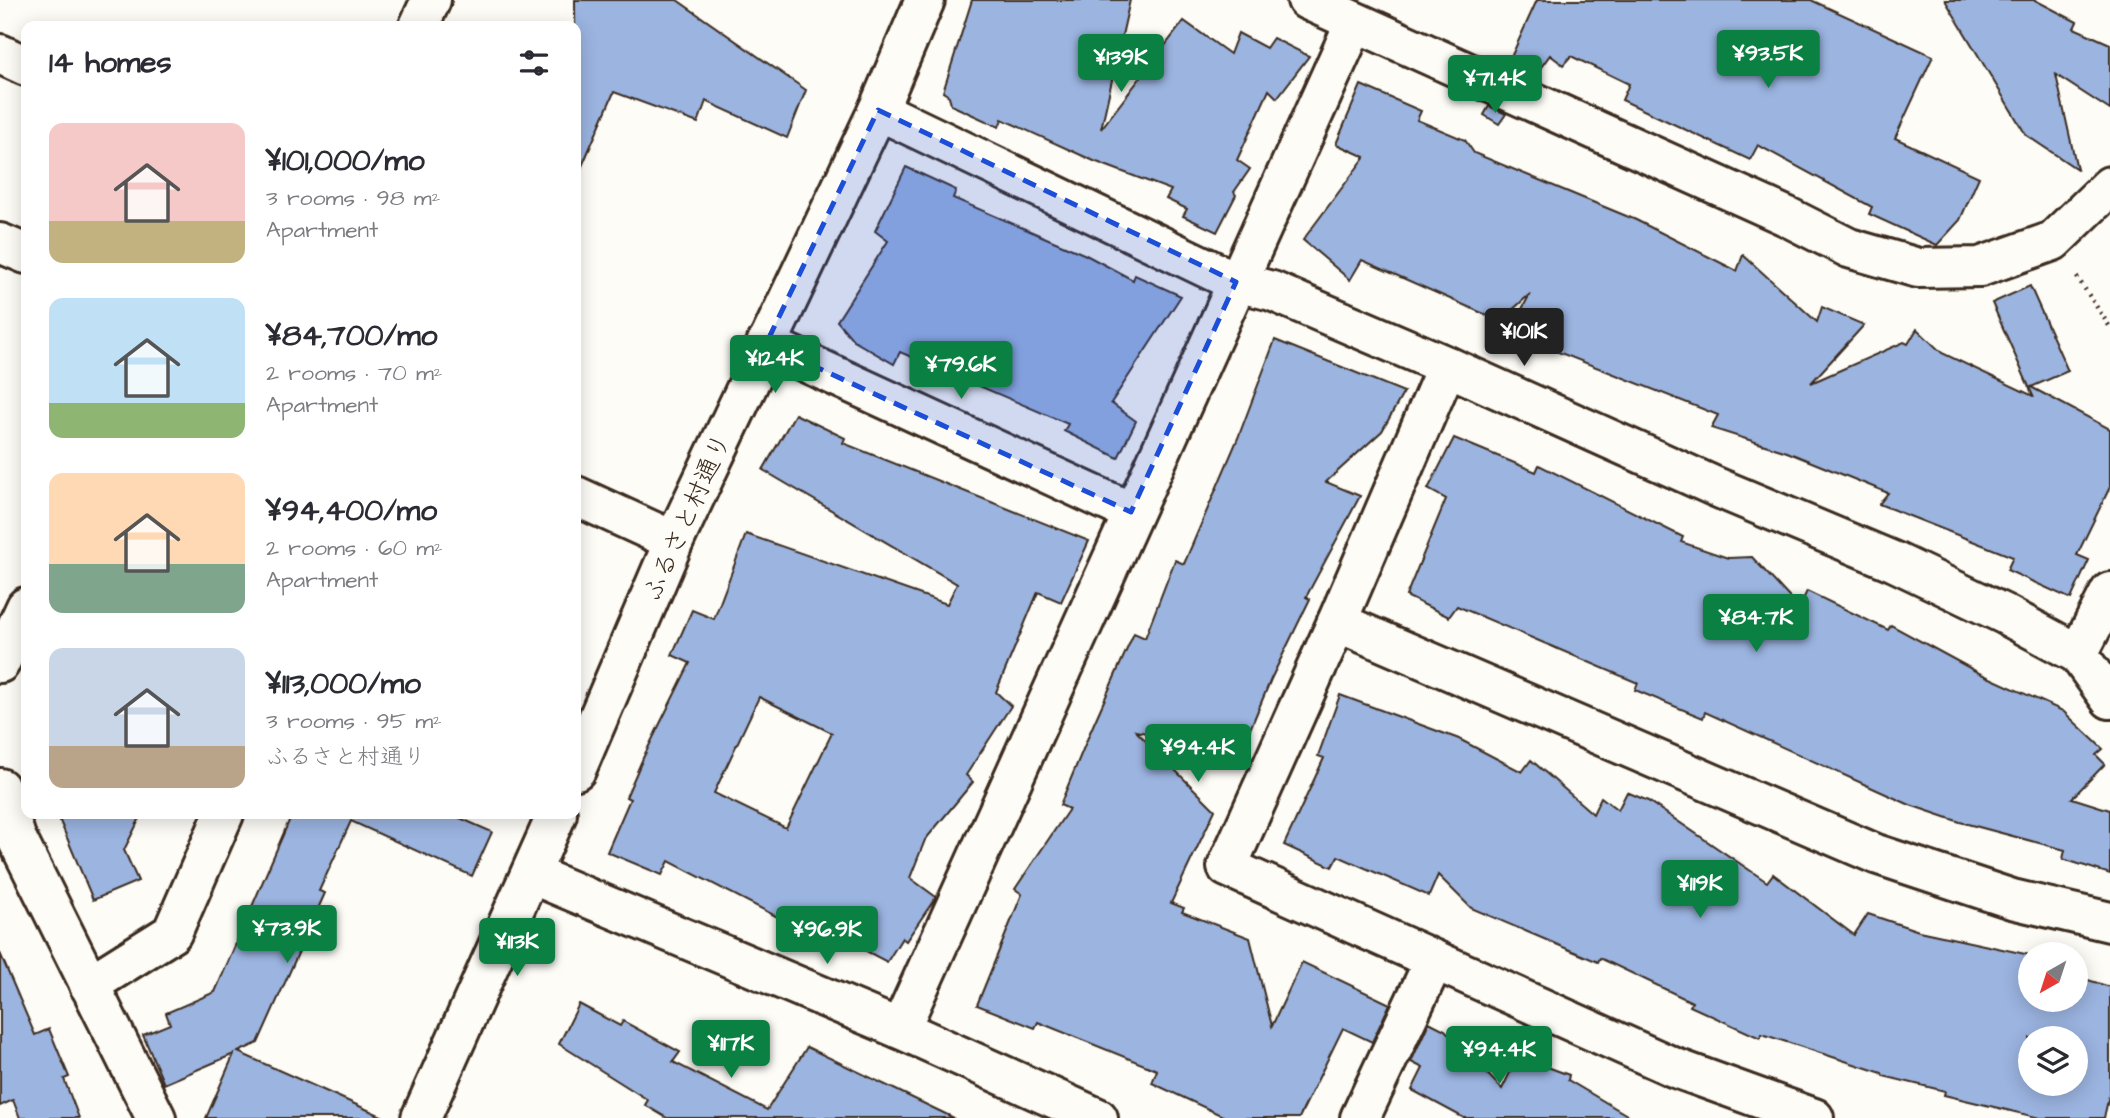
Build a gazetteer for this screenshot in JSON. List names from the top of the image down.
{
  "streets": {
    "street": ["ふるさと村通り"]
  },
  "north": "bottom left",
  "page": {
    "heading": "14 homes",
    "price": [
      "¥93.5K",
      "¥139K",
      "¥71.4K",
      "¥101K",
      "¥124K",
      "¥79.6K",
      "¥84.7K",
      "¥94.4K",
      "¥119K",
      "¥73.9K",
      "¥96.9K",
      "¥113K",
      "¥117K",
      "¥94.4K"
    ],
    "list": [
      {
        "name": "¥101,000/mo",
        "note": "3 rooms · 98 m² · Apartment"
      },
      {
        "name": "¥84,700/mo",
        "note": "2 rooms · 70 m² · Apartment"
      },
      {
        "name": "¥94,400/mo",
        "note": "2 rooms · 60 m² · Apartment"
      },
      {
        "name": "¥113,000/mo",
        "note": "3 rooms · 95 m² · ふるさと村通り"
      }
    ]
  }
}
